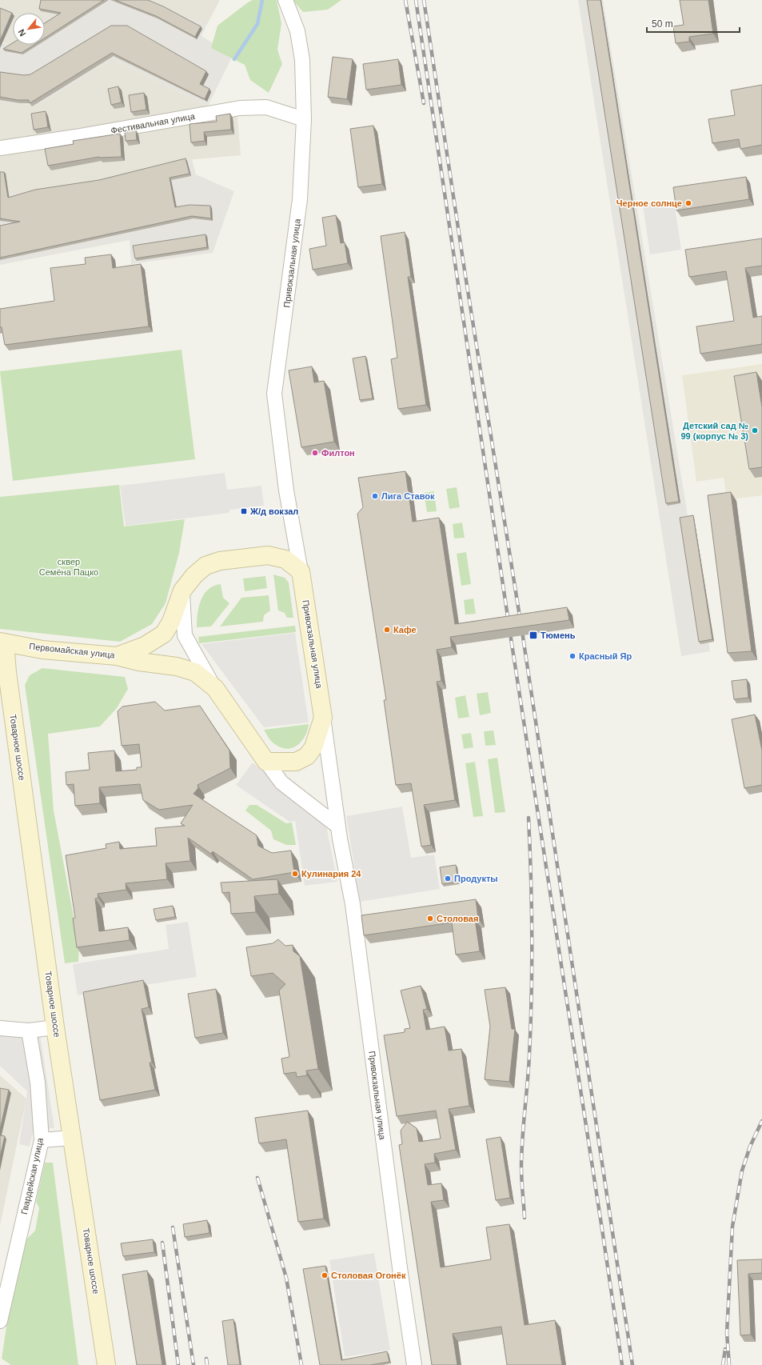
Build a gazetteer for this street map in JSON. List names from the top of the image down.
{
  "streets": {
    "street": [
      "Фестивальная улица",
      "Привокзальная улица",
      "Первомайская улица",
      "Товарное шоссе",
      "Гвардейская улица"
    ]
  },
  "crossings": [
    ["Фестивальная улица", "Привокзальная улица"],
    ["Привокзальная улица", "Первомайская улица"],
    ["Первомайская улица", "Товарное шоссе"]
  ],
  "parks": ["сквер Семёна Пацко"],
  "places": {
    "other": [
      "Черное солнце",
      "Детский сад № 99 (корпус № 3)",
      "Филтон",
      "Лига Ставок",
      "Кафе",
      "Красный Яр",
      "Кулинария 24",
      "Продукты",
      "Столовая",
      "Столовая Огонёк"
    ],
    "transit": ["Ж/д вокзал", "Тюмень"]
  },
  "scale_bar": "50 m",
  "north": "bottom left"
}
